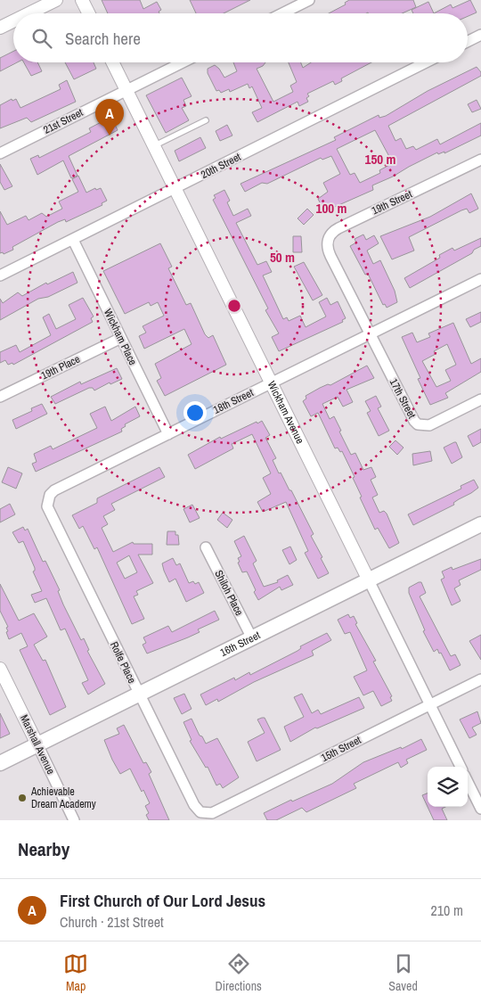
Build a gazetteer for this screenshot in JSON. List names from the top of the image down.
{
  "streets": {
    "main road": ["16th Street"],
    "street": [
      "21st Street",
      "20th Street",
      "19th Street",
      "Wickham Place",
      "19th Place",
      "17th Street",
      "18th Street",
      "Wickham Avenue",
      "Shiloh Place",
      "Rolfe Place",
      "Marshall Avenue",
      "15th Street"
    ]
  },
  "crossings": [
    ["21st Street", "Wickham Avenue"],
    ["20th Street", "Wickham Place"],
    ["20th Street", "Wickham Avenue"],
    ["19th Street", "17th Street"],
    ["19th Street", "18th Street"],
    ["Wickham Place", "19th Place"],
    ["Wickham Place", "18th Street"],
    ["17th Street", "18th Street"],
    ["18th Street", "Wickham Avenue"],
    ["18th Street", "Rolfe Place"],
    ["Wickham Avenue", "16th Street"],
    ["Wickham Avenue", "15th Street"],
    ["Shiloh Place", "16th Street"],
    ["16th Street", "Rolfe Place"],
    ["16th Street", "Marshall Avenue"],
    ["Rolfe Place", "15th Street"]
  ],
  "places": ["Achievable Dream Academy"],
  "page": {
    "search": "Search here",
    "pins": "A",
    "heading": "Nearby",
    "list": [
      {
        "mark": "A",
        "name": "First Church of Our Lord Jesus",
        "note": "Church · 21st Street",
        "value": "210 m"
      }
    ],
    "nav": ["Map", "Directions", "Saved"]
  },
  "rings": ["150 m", "100 m", "50 m"]
}
